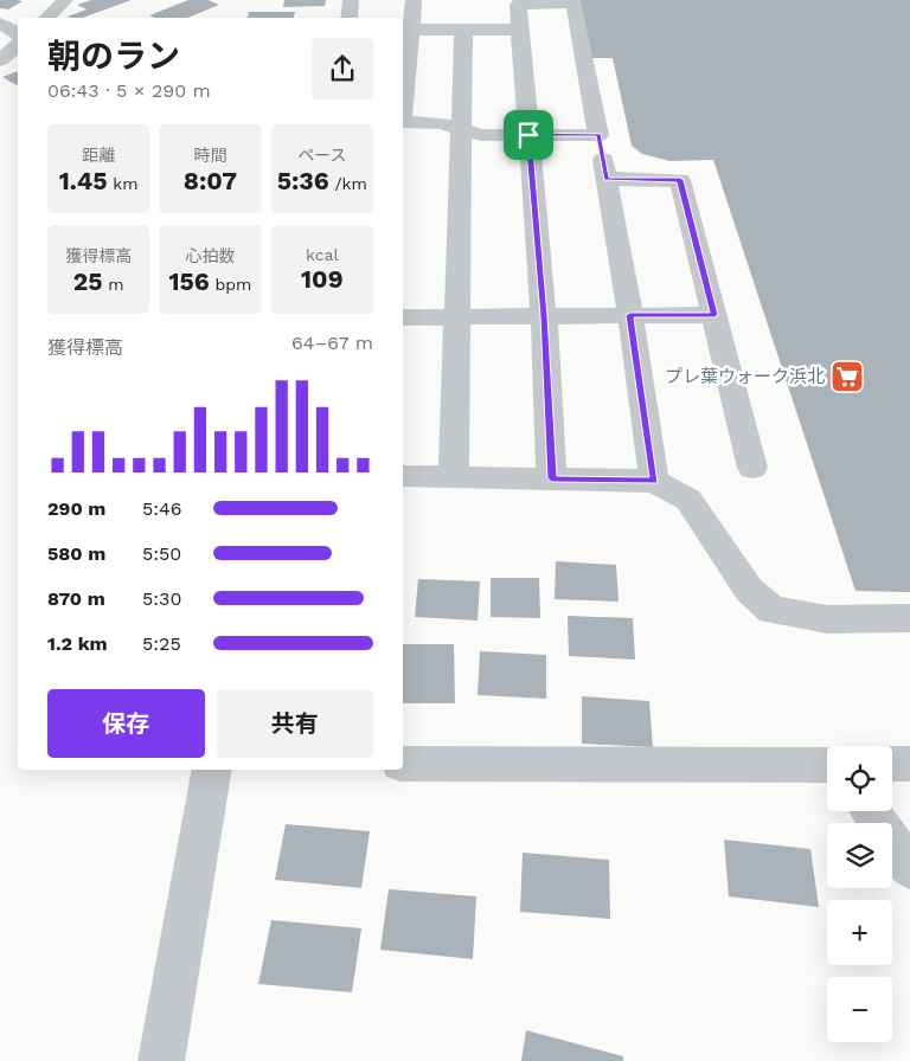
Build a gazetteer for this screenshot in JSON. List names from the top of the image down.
{
  "places": {
    "supermarket": ["プレ葉ウォーク浜北"]
  },
  "page": {
    "heading": ["朝のラン", "06:43 · 5 × 290 m"],
    "stats": [
      ["距離", "1.45 km"],
      ["時間", "8:07"],
      ["ペース", "5:36 /km"],
      ["獲得標高", "25 m"],
      ["心拍数", "156 bpm"],
      ["kcal", "109"]
    ],
    "chart": ["獲得標高", "64–67 m"],
    "list": [
      {
        "name": "290 m",
        "note": "5:46"
      },
      {
        "name": "580 m",
        "note": "5:50"
      },
      {
        "name": "870 m",
        "note": "5:30"
      },
      {
        "name": "1.2 km",
        "note": "5:25"
      }
    ],
    "buttons": ["保存", "共有"],
    "map_buttons": ["+", "−"]
  }
}
